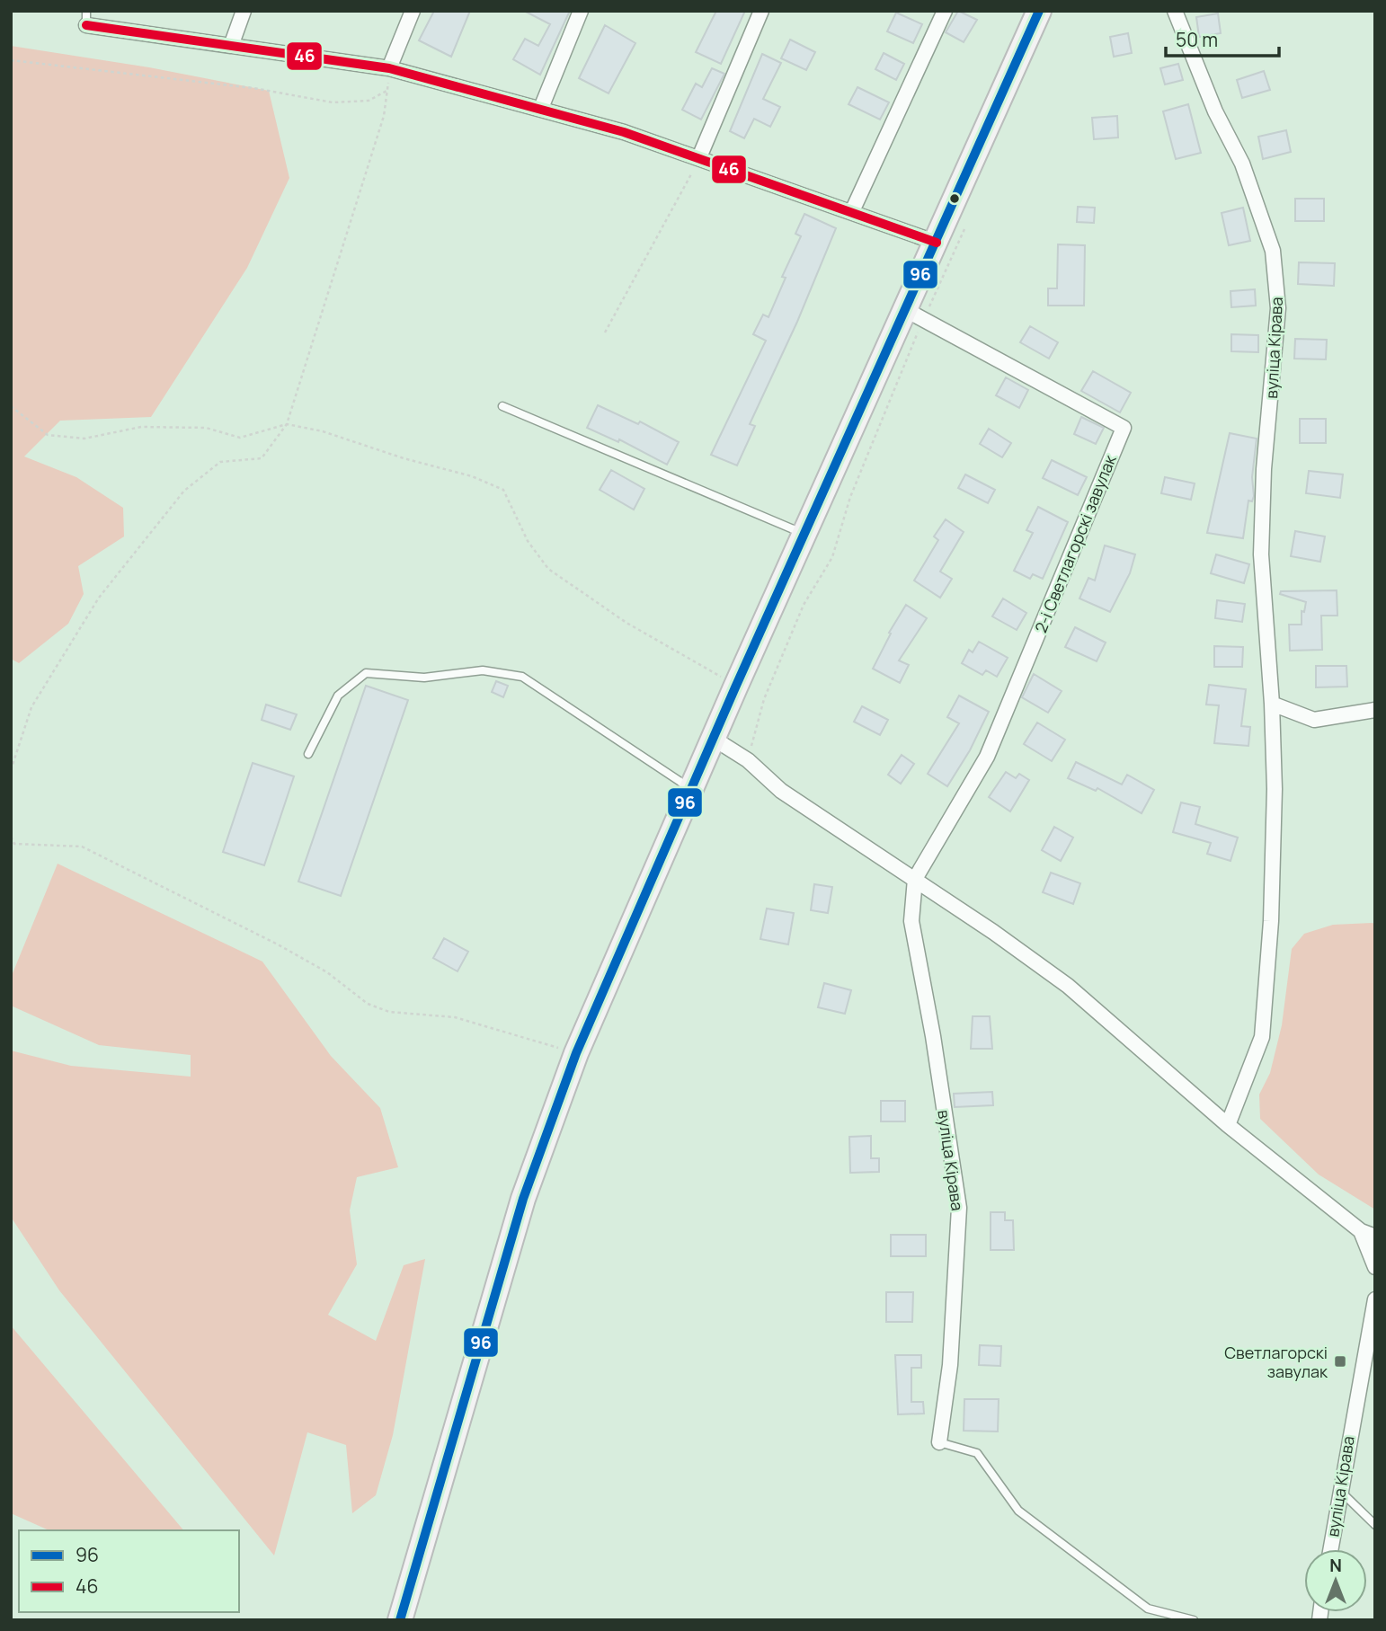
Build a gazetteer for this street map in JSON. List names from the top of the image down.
{
  "streets": {
    "street": ["вуліца Кірава", "2-і Светлагорскі завулак"]
  },
  "crossings": [
    ["вуліца Кірава", "2-і Светлагорскі завулак"]
  ],
  "places": {
    "transit": ["Светлагорскі завулак"]
  },
  "lines": ["transit line 96", "transit line 46"],
  "legend": ["96", "46"],
  "scale_bar": "50 m",
  "north": "top"
}
